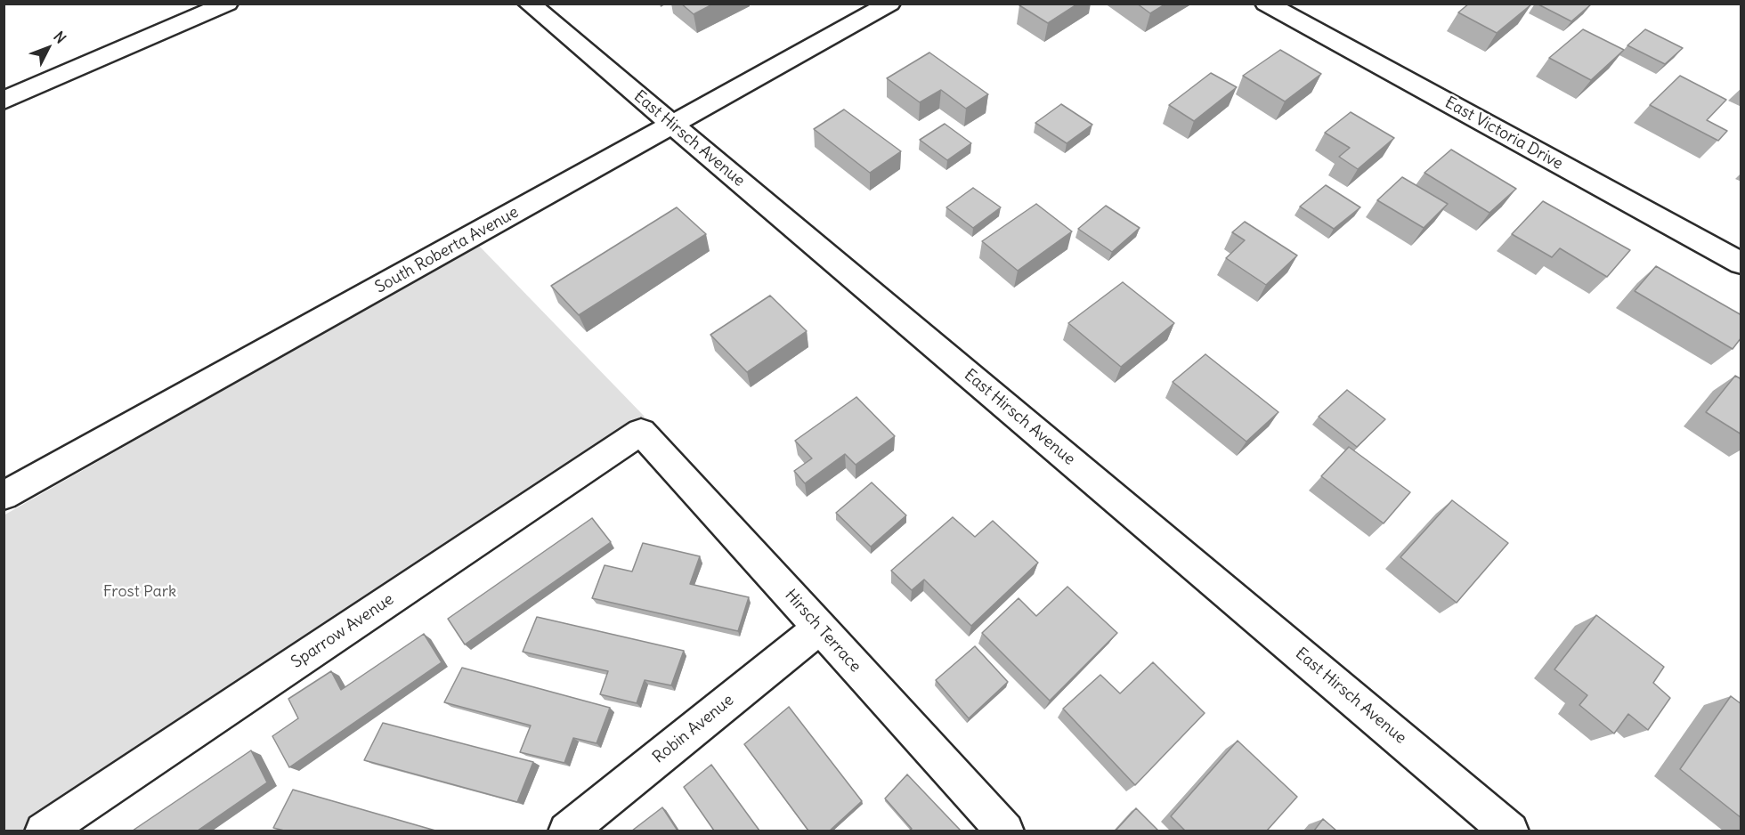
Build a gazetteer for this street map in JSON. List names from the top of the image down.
{
  "streets": {
    "street": [
      "East Victoria Drive",
      "East Hirsch Avenue",
      "South Roberta Avenue",
      "Sparrow Avenue",
      "Hirsch Terrace",
      "Robin Avenue"
    ]
  },
  "crossings": [
    ["East Hirsch Avenue", "South Roberta Avenue"],
    ["Sparrow Avenue", "Hirsch Terrace"],
    ["Hirsch Terrace", "Robin Avenue"]
  ],
  "parks": ["Frost Park"],
  "north": "top right"
}
